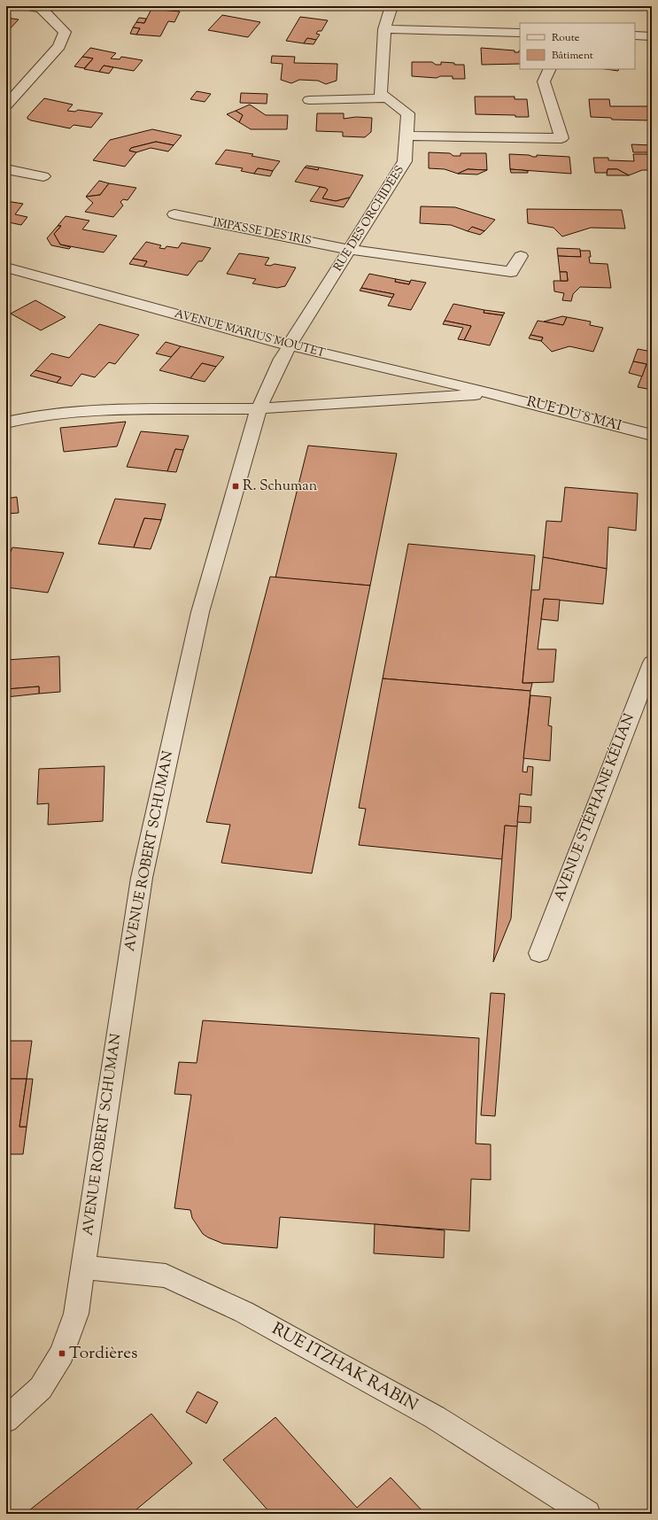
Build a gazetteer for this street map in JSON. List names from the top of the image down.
{
  "streets": {
    "street": [
      "RUE DES ORCHIDÉES",
      "IMPASSE DES IRIS",
      "AVENUE MARIUS MOUTET",
      "RUE DU 8 MAI",
      "AVENUE STÉPHANE KÉLIAN",
      "AVENUE ROBERT SCHUMAN",
      "RUE ITZHAK RABIN"
    ]
  },
  "crossings": [
    ["RUE DES ORCHIDÉES", "IMPASSE DES IRIS"],
    ["RUE DES ORCHIDÉES", "AVENUE MARIUS MOUTET"],
    ["RUE DES ORCHIDÉES", "AVENUE ROBERT SCHUMAN"],
    ["AVENUE MARIUS MOUTET", "RUE DU 8 MAI"],
    ["AVENUE MARIUS MOUTET", "AVENUE ROBERT SCHUMAN"],
    ["AVENUE ROBERT SCHUMAN", "RUE ITZHAK RABIN"]
  ],
  "places": {
    "transit": ["R. Schuman", "Tordières"]
  },
  "legend": ["Route", "Bâtiment"]
}
